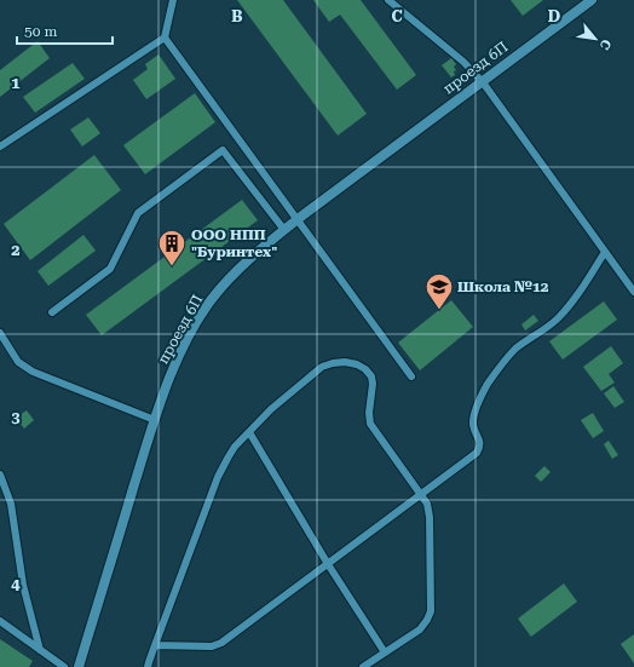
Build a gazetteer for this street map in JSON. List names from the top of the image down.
{
  "streets": {
    "street": ["проезд 6П"]
  },
  "places": {
    "building": ["ООО НПП \"Буринтех\""],
    "school or university": ["Школа №12"]
  },
  "scale_bar": "50 m",
  "north": "bottom right",
  "grid": {
    "columns": ["B", "C", "D"],
    "rows": [
      "1",
      "2",
      "3",
      "4"
    ]
  }
}
